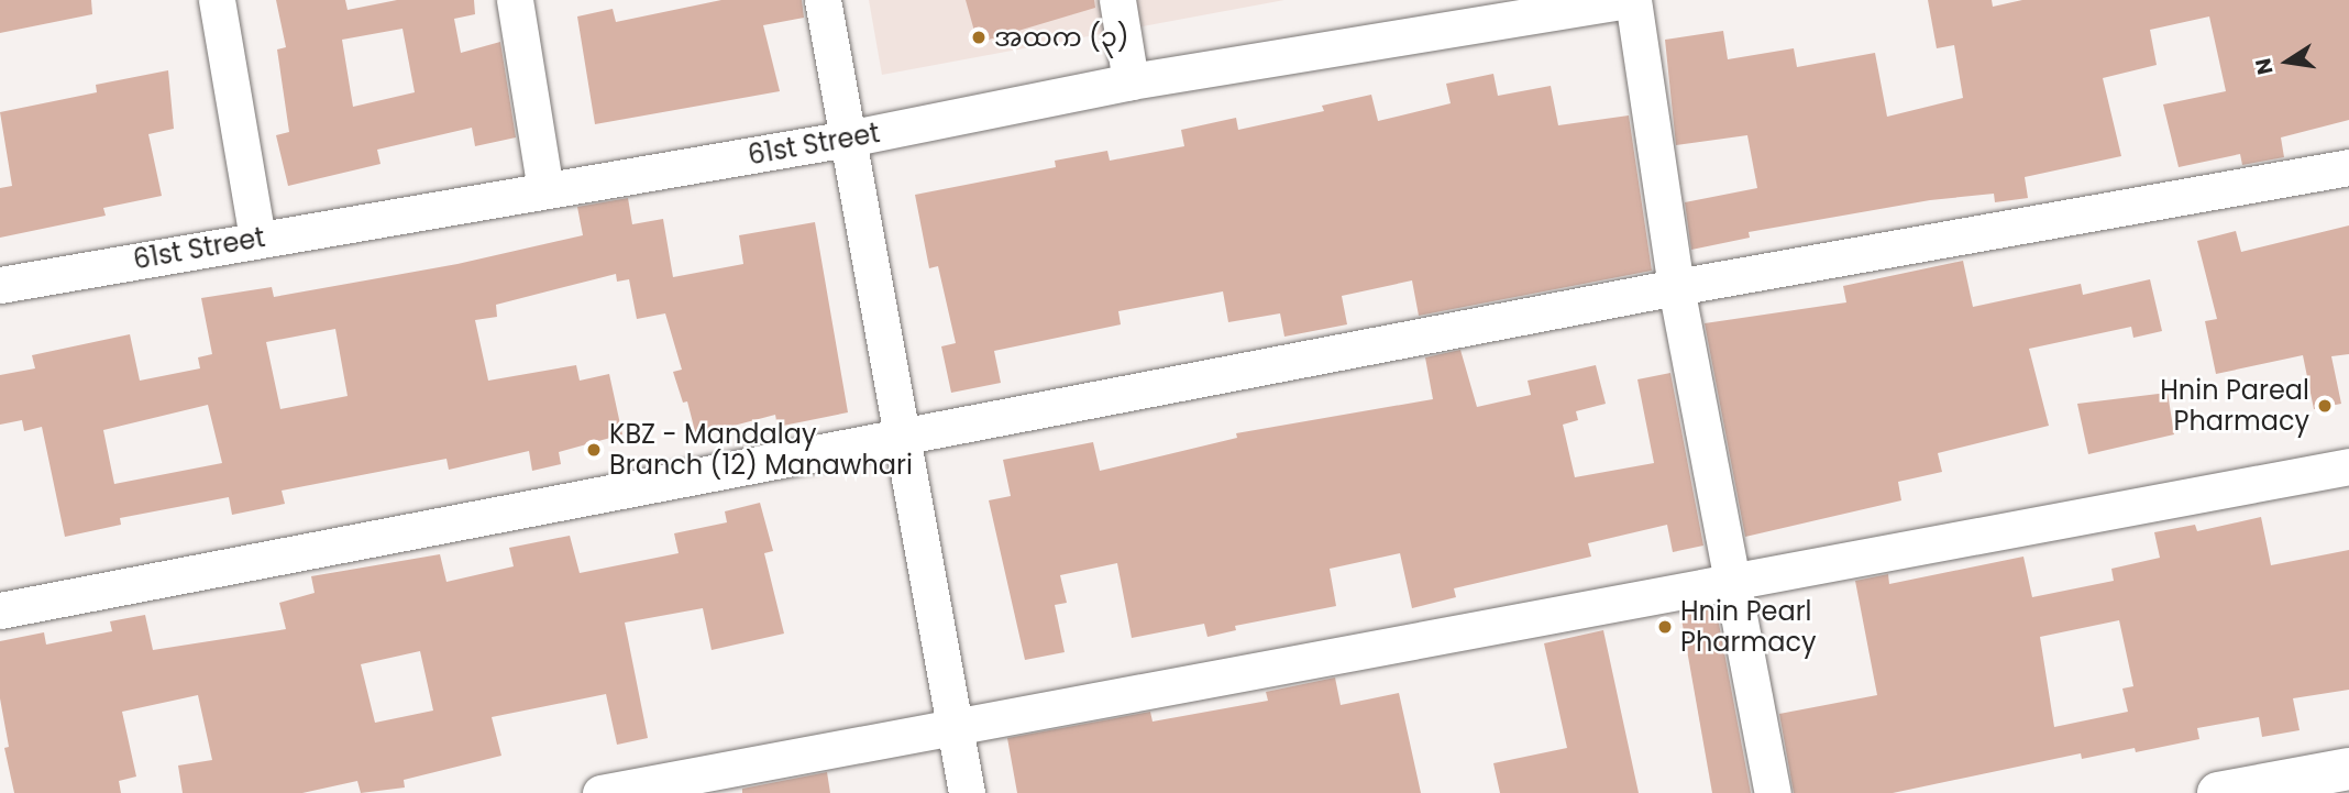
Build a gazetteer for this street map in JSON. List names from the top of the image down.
{
  "streets": {
    "street": ["61st Street"]
  },
  "places": [
    "အထက (၃)",
    "Hnin Pareal Pharmacy",
    "KBZ - Mandalay Branch (12) Manawhari",
    "Hnin Pearl Pharmacy"
  ],
  "north": "left"
}
